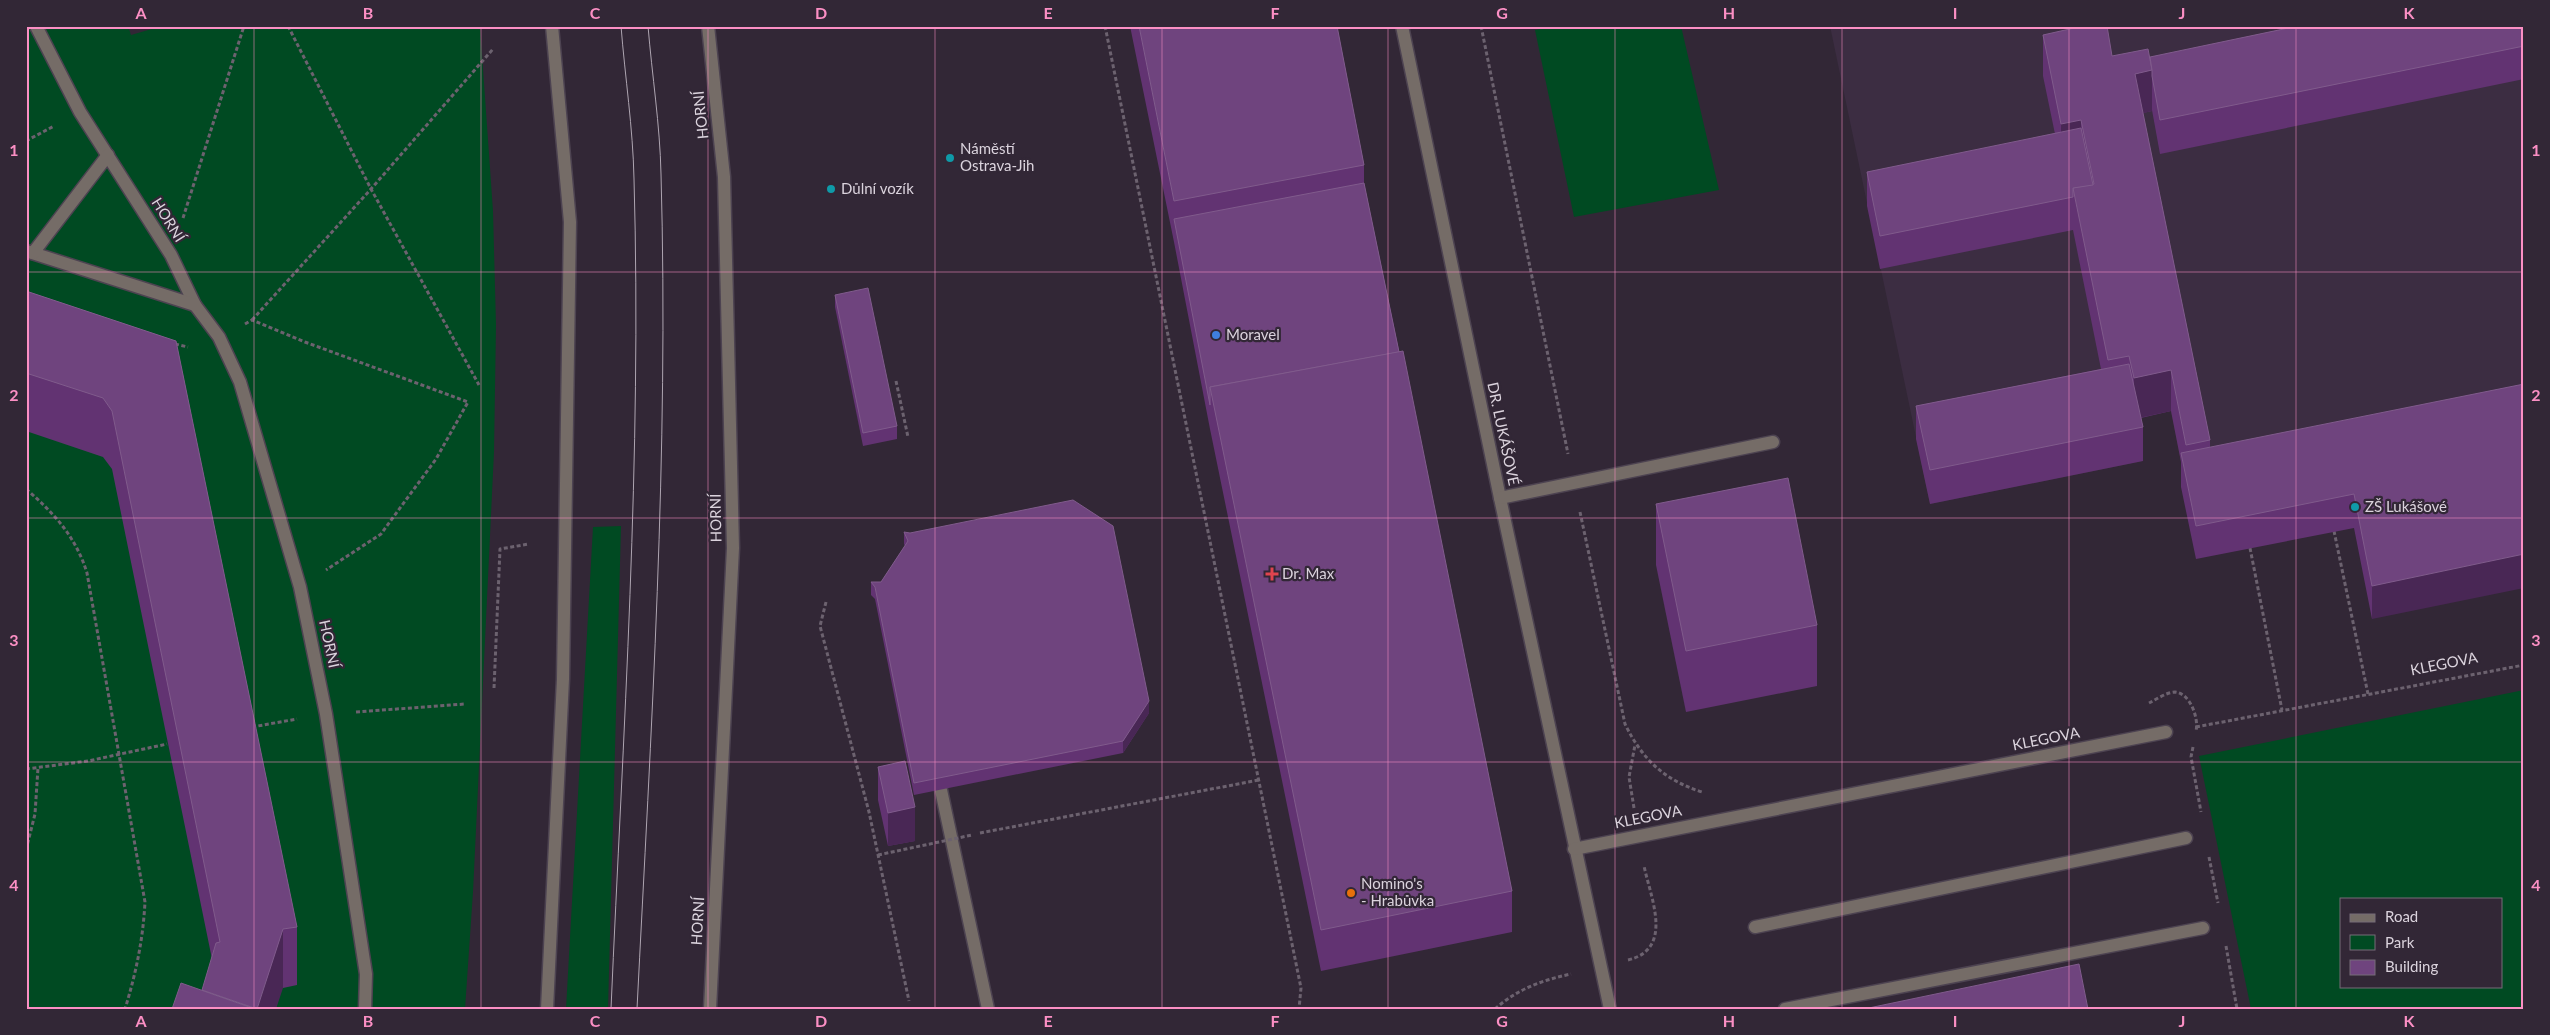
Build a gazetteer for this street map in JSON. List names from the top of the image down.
{
  "streets": {
    "street": ["HORNÍ", "DR. LUKÁŠOVÉ", "KLEGOVA"]
  },
  "crossings": [
    ["DR. LUKÁŠOVÉ", "KLEGOVA"]
  ],
  "places": {
    "other": [
      "Náměstí Ostrava-Jih",
      "Důlní vozík",
      "Moravel",
      "ZŠ Lukášové",
      "Nomino's - Hrabůvka"
    ],
    "health": ["Dr. Max"]
  },
  "legend": ["Road", "Park", "Building"],
  "grid": {
    "columns": [
      "A",
      "B",
      "C",
      "D",
      "E",
      "F",
      "G",
      "H",
      "I",
      "J",
      "K"
    ],
    "rows": [
      "1",
      "2",
      "3",
      "4"
    ]
  }
}
